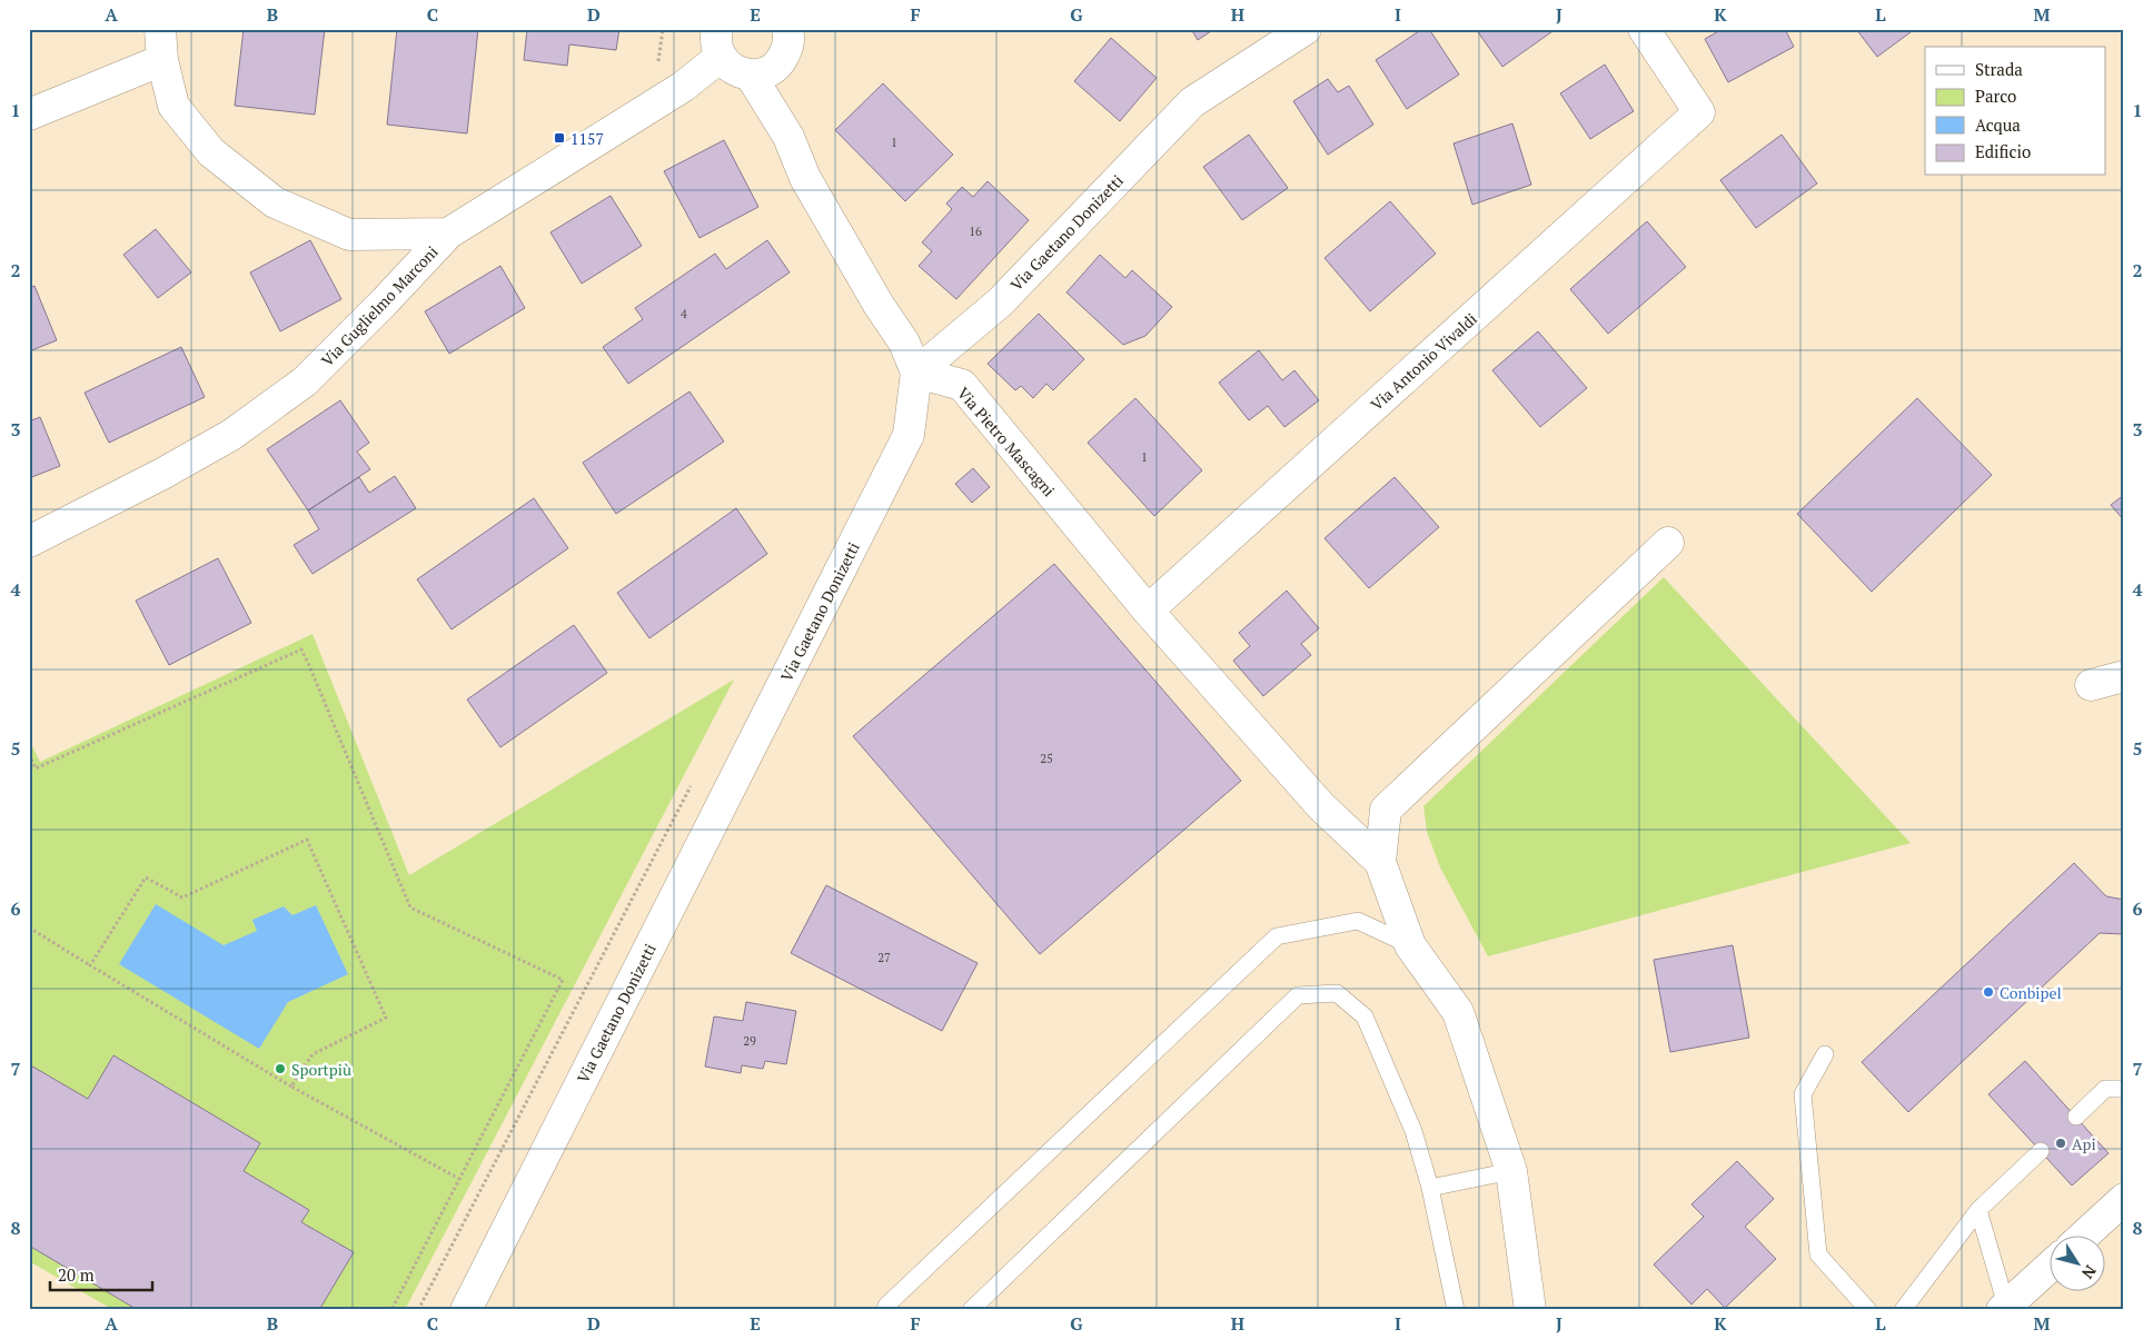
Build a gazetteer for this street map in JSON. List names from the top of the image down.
{
  "streets": {
    "street": [
      "Via Gaetano Donizetti",
      "Via Guglielmo Marconi",
      "Via Antonio Vivaldi",
      "Via Pietro Mascagni"
    ]
  },
  "crossings": [
    ["Via Gaetano Donizetti", "Via Pietro Mascagni"],
    ["Via Antonio Vivaldi", "Via Pietro Mascagni"]
  ],
  "places": {
    "transit": ["1157"],
    "other": ["Conbipel", "Sportpiù", "Api"]
  },
  "house_numbers": [
    "1",
    "16",
    "4",
    "1",
    "25",
    "27",
    "29"
  ],
  "legend": [
    "Strada",
    "Parco",
    "Acqua",
    "Edificio"
  ],
  "scale_bar": "20 m",
  "north": "bottom right",
  "grid": {
    "columns": [
      "A",
      "B",
      "C",
      "D",
      "E",
      "F",
      "G",
      "H",
      "I",
      "J",
      "K",
      "L",
      "M"
    ],
    "rows": [
      "1",
      "2",
      "3",
      "4",
      "5",
      "6",
      "7",
      "8"
    ]
  }
}
